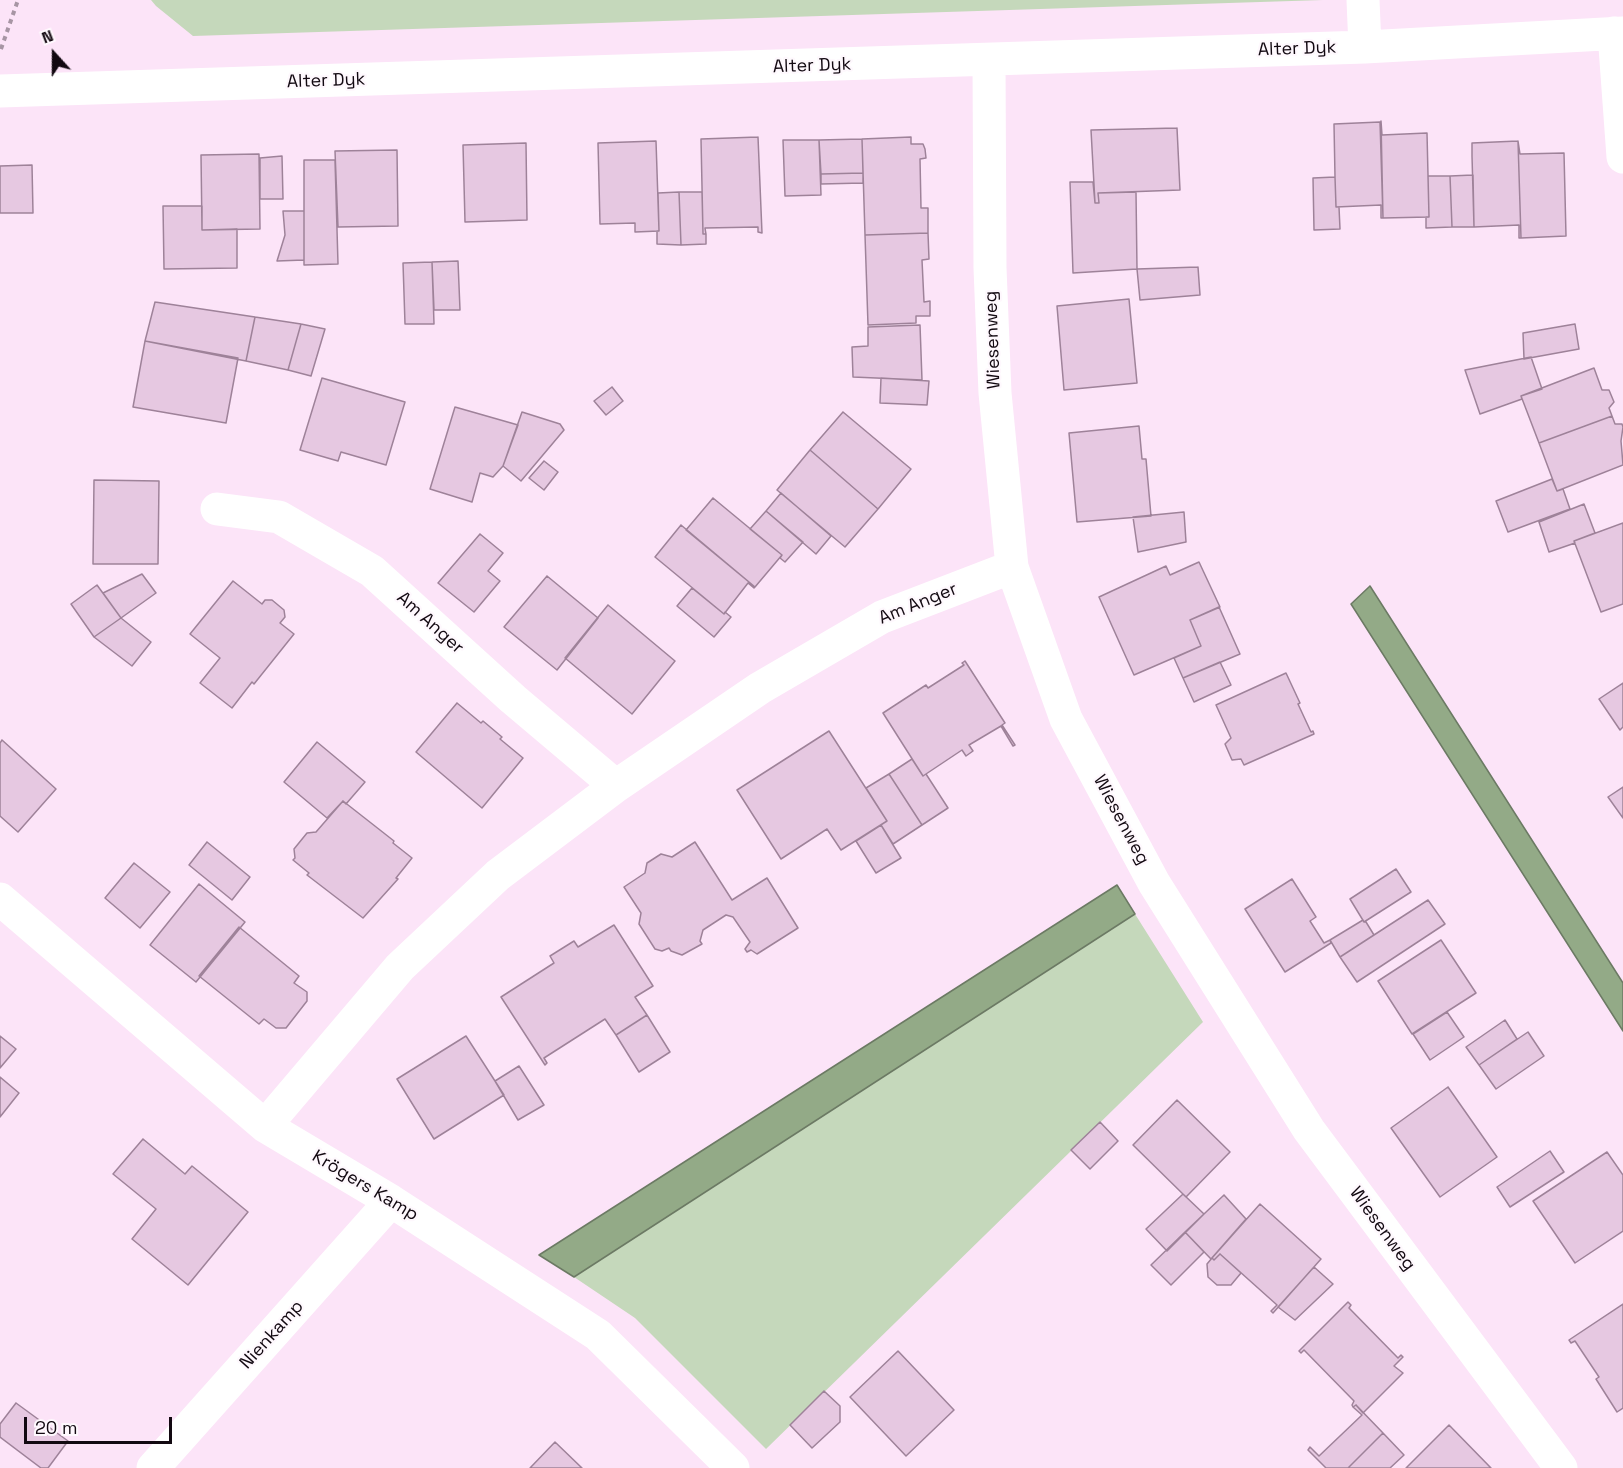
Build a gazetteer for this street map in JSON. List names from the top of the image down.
{
  "streets": {
    "street": [
      "Alter Dyk",
      "Wiesenweg",
      "Am Anger",
      "Krögers Kamp",
      "Nienkamp"
    ]
  },
  "crossings": [
    ["Alter Dyk", "Wiesenweg"],
    ["Wiesenweg", "Am Anger"],
    ["Am Anger", "Krögers Kamp"],
    ["Krögers Kamp", "Nienkamp"]
  ],
  "scale_bar": "20 m",
  "north": "top"
}
